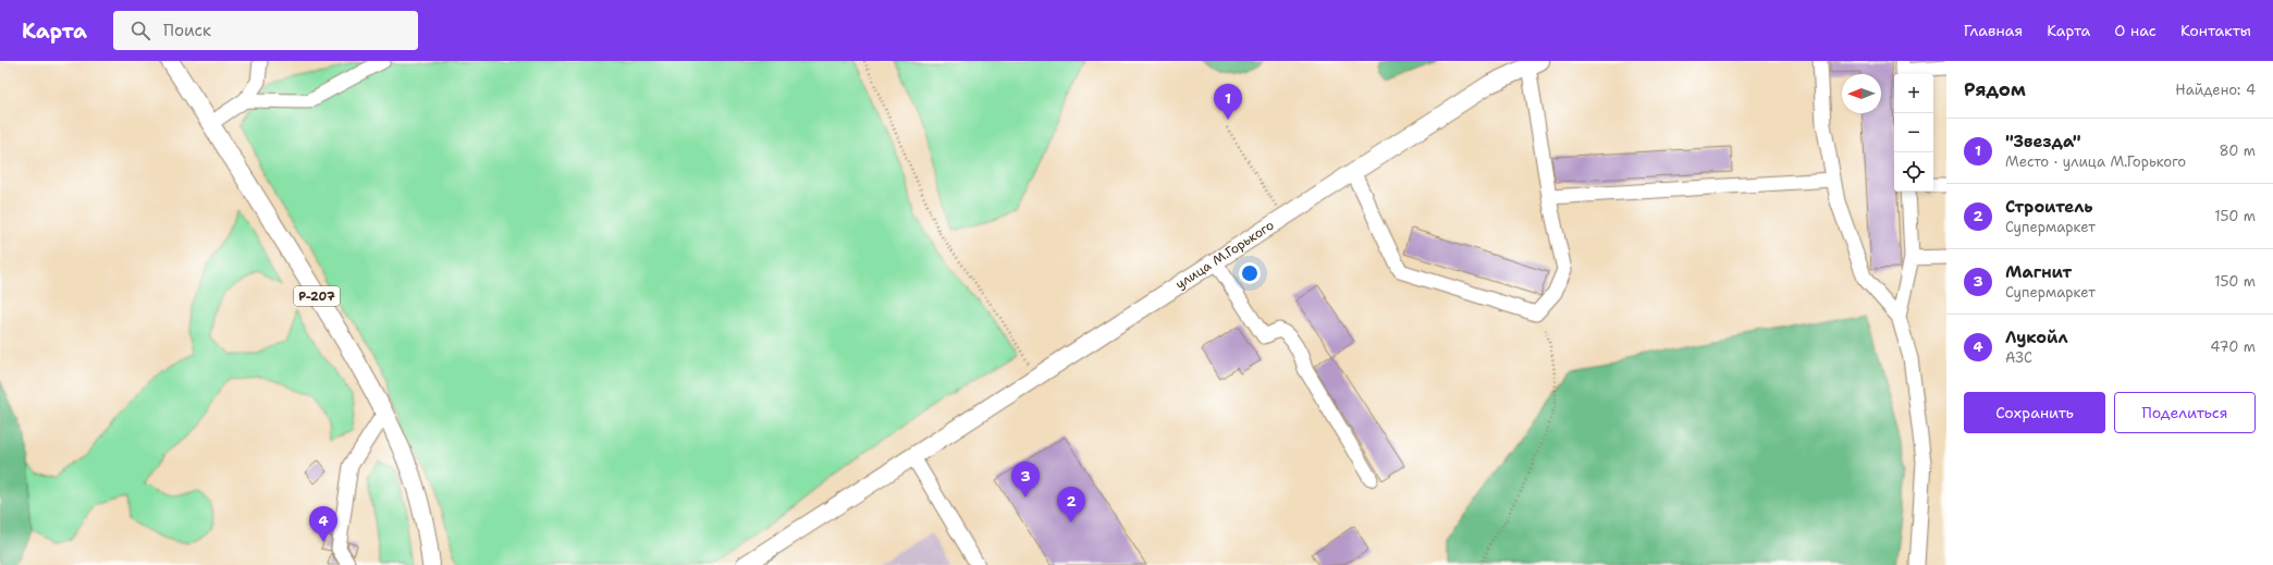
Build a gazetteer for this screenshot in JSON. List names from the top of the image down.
{
  "streets": {
    "main road": ["улица М.Горького", "Р-207"]
  },
  "north": "left",
  "page": {
    "header": "Карта",
    "search": "Поиск",
    "nav": [
      "Главная",
      "Карта",
      "О нас",
      "Контакты"
    ],
    "heading": ["Рядом", "Найдено: 4"],
    "map_buttons": ["+", "−"],
    "pins": [
      "1",
      "3",
      "2",
      "4"
    ],
    "list": [
      {
        "mark": "1",
        "name": "\"Звезда\"",
        "note": "Место · улица М.Горького",
        "value": "80 m"
      },
      {
        "mark": "2",
        "name": "Строитель",
        "note": "Супермаркет",
        "value": "150 m"
      },
      {
        "mark": "3",
        "name": "Магнит",
        "note": "Супермаркет",
        "value": "150 m"
      },
      {
        "mark": "4",
        "name": "Лукойл",
        "note": "АЗС",
        "value": "470 m"
      }
    ],
    "buttons": ["Сохранить", "Поделиться"]
  }
}
